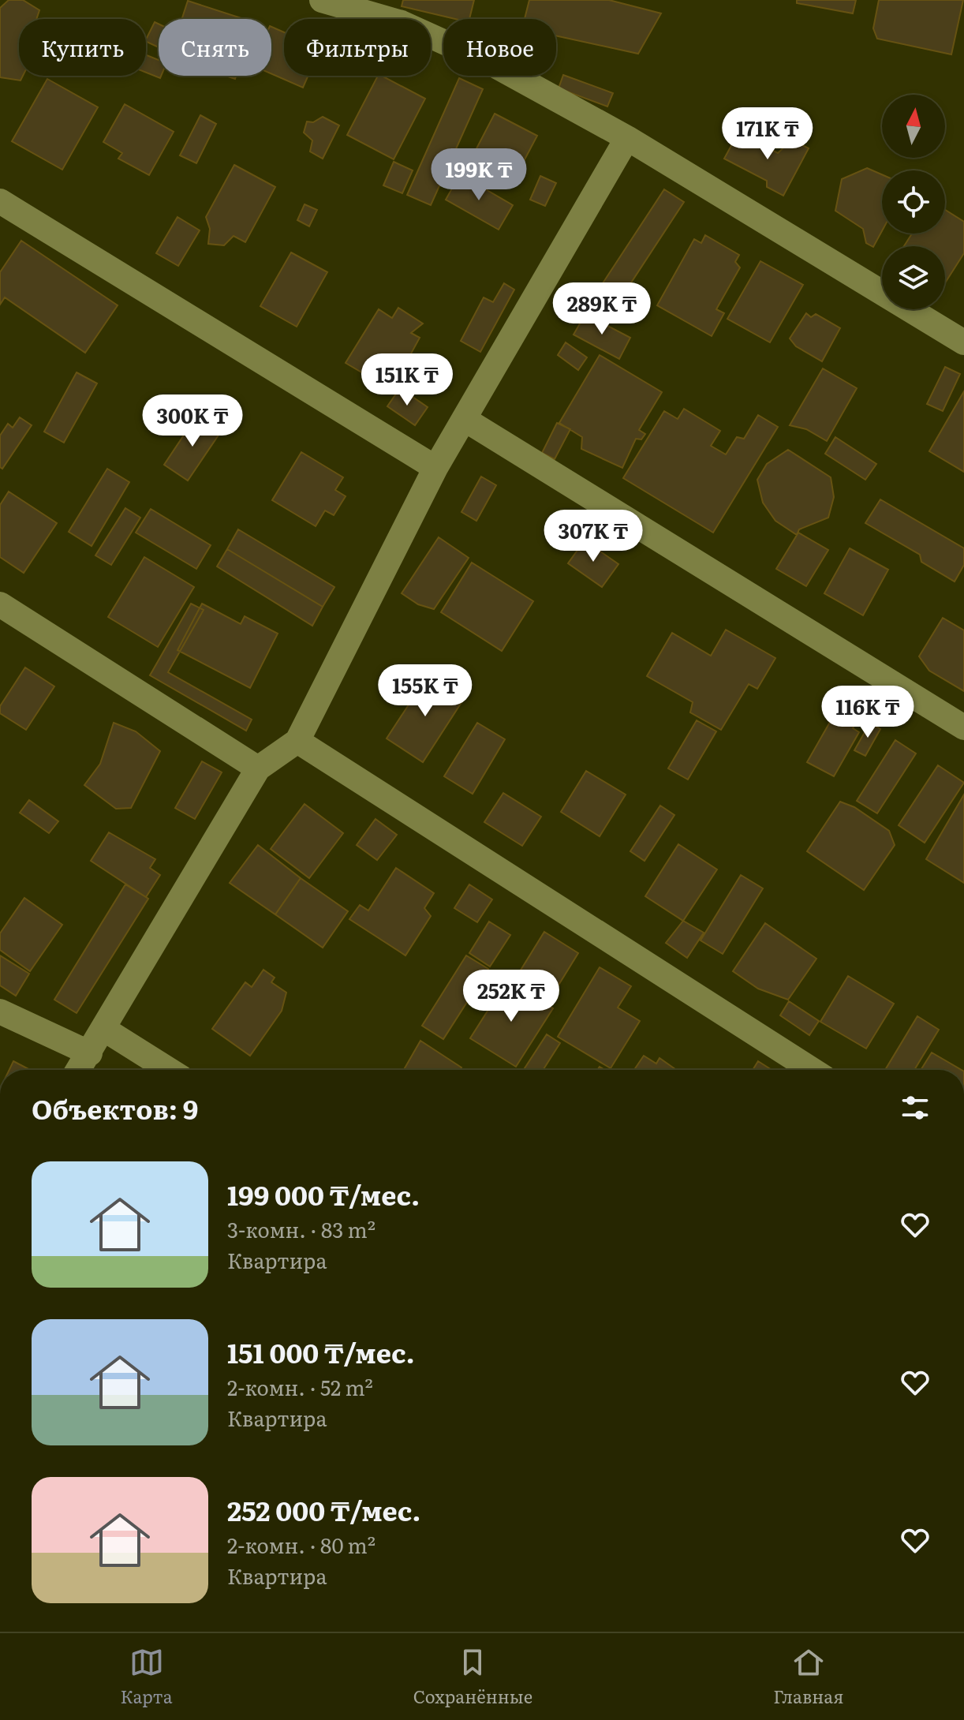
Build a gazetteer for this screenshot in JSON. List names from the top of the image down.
{
  "north": "top",
  "page": {
    "chip": [
      "Купить",
      "Снять",
      "Фильтры",
      "Новое"
    ],
    "price": [
      "171K ₸",
      "199K ₸",
      "289K ₸",
      "151K ₸",
      "300K ₸",
      "307K ₸",
      "155K ₸",
      "116K ₸",
      "252K ₸"
    ],
    "heading": "Объектов: 9",
    "list": [
      {
        "name": "199 000 ₸/мес.",
        "note": "3-комн. · 83 m² · Квартира"
      },
      {
        "name": "151 000 ₸/мес.",
        "note": "2-комн. · 52 m² · Квартира"
      },
      {
        "name": "252 000 ₸/мес.",
        "note": "2-комн. · 80 m² · Квартира"
      }
    ],
    "tabs": ["Карта", "Сохранённые", "Главная"]
  }
}
